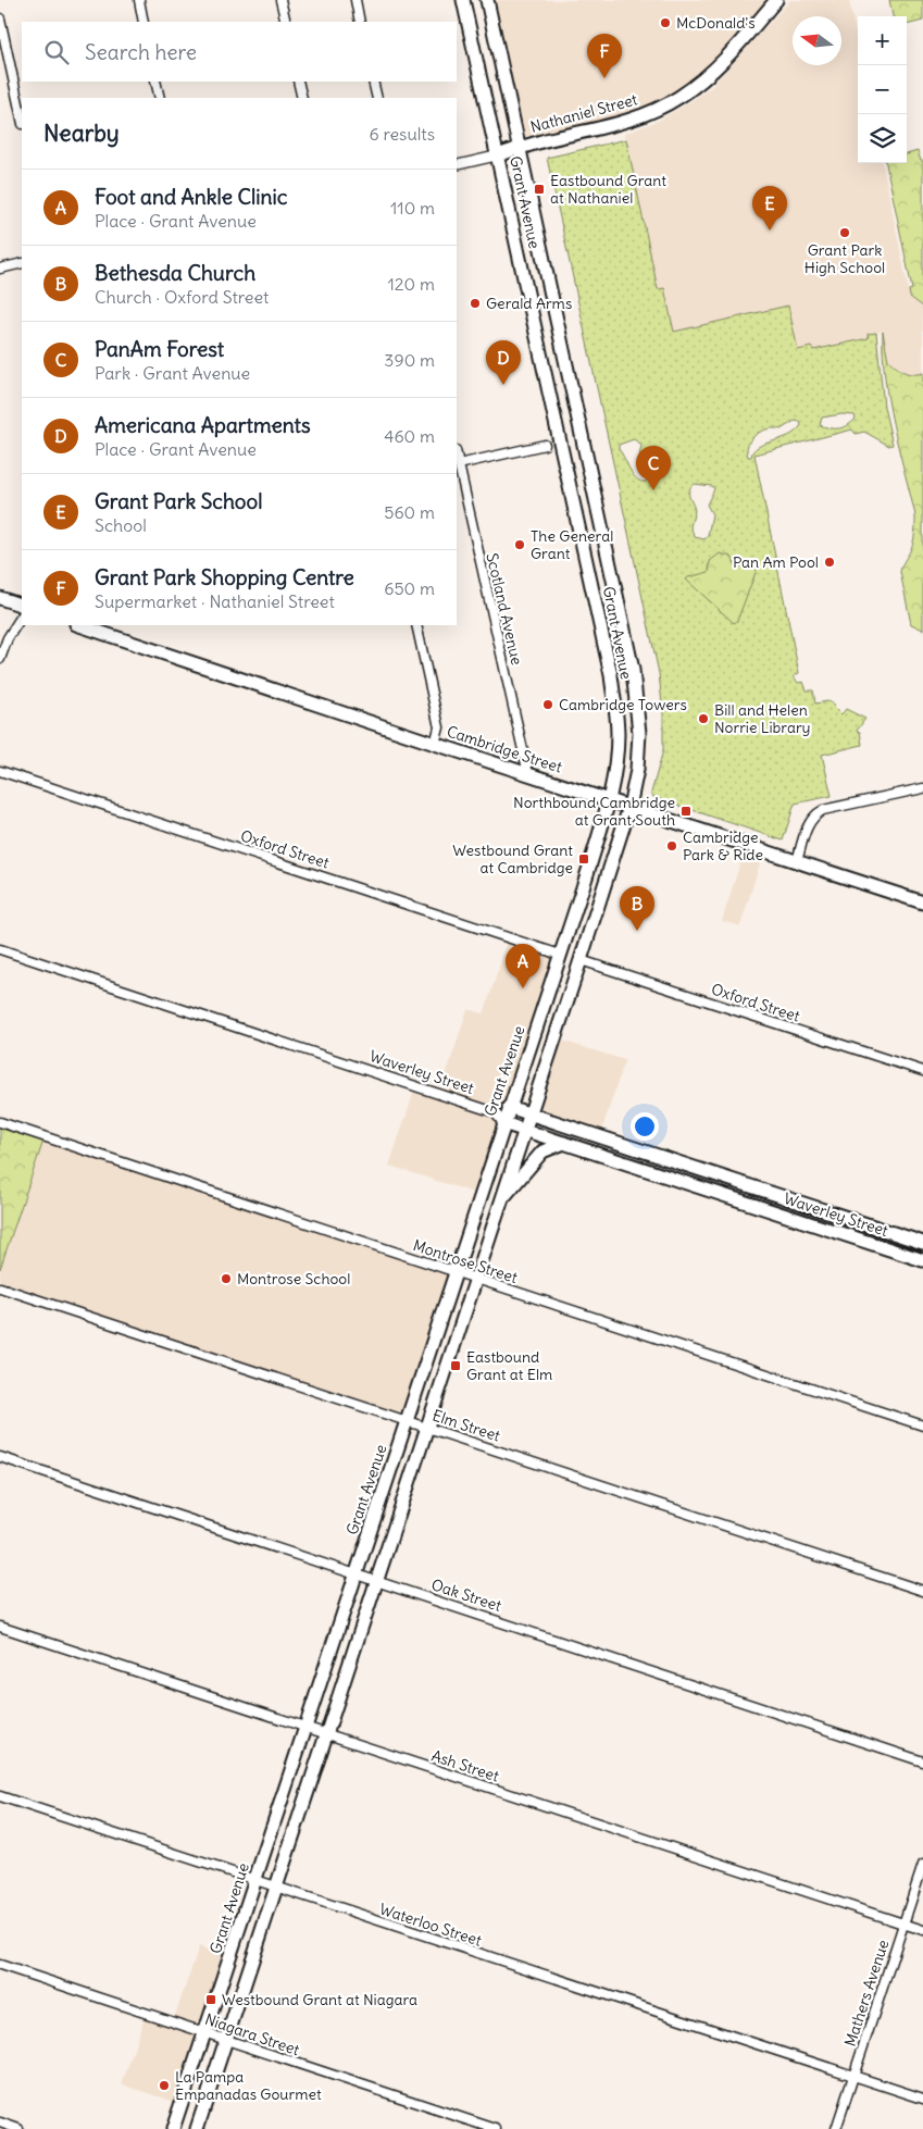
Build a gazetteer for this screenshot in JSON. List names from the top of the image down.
{
  "streets": {
    "main road": [
      "Nathaniel Street",
      "Grant Avenue",
      "Cambridge Street",
      "Waverley Street"
    ],
    "street": [
      "Scotland Avenue",
      "Oxford Street",
      "Montrose Street",
      "Elm Street",
      "Oak Street",
      "Ash Street",
      "Waterloo Street",
      "Mathers Avenue",
      "Niagara Street"
    ]
  },
  "crossings": [
    ["Nathaniel Street", "Grant Avenue"],
    ["Grant Avenue", "Cambridge Street"],
    ["Grant Avenue", "Oxford Street"],
    ["Grant Avenue", "Waverley Street"],
    ["Grant Avenue", "Montrose Street"],
    ["Grant Avenue", "Elm Street"],
    ["Grant Avenue", "Oak Street"],
    ["Grant Avenue", "Ash Street"],
    ["Grant Avenue", "Waterloo Street"],
    ["Grant Avenue", "Niagara Street"],
    ["Scotland Avenue", "Cambridge Street"],
    ["Ash Street", "Mathers Avenue"],
    ["Waterloo Street", "Mathers Avenue"]
  ],
  "places": {
    "other": [
      "McDonald's",
      "Grant Park High School",
      "Gerald Arms",
      "The General Grant",
      "Pan Am Pool",
      "Cambridge Towers",
      "Bill and Helen Norrie Library",
      "Cambridge Park & Ride",
      "Montrose School",
      "La Pampa Empanadas Gourmet"
    ],
    "transit": [
      "Eastbound Grant at Nathaniel",
      "Northbound Cambridge at Grant South",
      "Westbound Grant at Cambridge",
      "Eastbound Grant at Elm",
      "Westbound Grant at Niagara"
    ]
  },
  "north": "left",
  "page": {
    "map_buttons": ["+", "−"],
    "search": "Search here",
    "pins": [
      "F",
      "E",
      "D",
      "C",
      "B",
      "A"
    ],
    "heading": ["Nearby", "6 results"],
    "list": [
      {
        "mark": "A",
        "name": "Foot and Ankle Clinic",
        "note": "Place · Grant Avenue",
        "value": "110 m"
      },
      {
        "mark": "B",
        "name": "Bethesda Church",
        "note": "Church · Oxford Street",
        "value": "120 m"
      },
      {
        "mark": "C",
        "name": "PanAm Forest",
        "note": "Park · Grant Avenue",
        "value": "390 m"
      },
      {
        "mark": "D",
        "name": "Americana Apartments",
        "note": "Place · Grant Avenue",
        "value": "460 m"
      },
      {
        "mark": "E",
        "name": "Grant Park School",
        "note": "School",
        "value": "560 m"
      },
      {
        "mark": "F",
        "name": "Grant Park Shopping Centre",
        "note": "Supermarket · Nathaniel Street",
        "value": "650 m"
      }
    ]
  }
}
